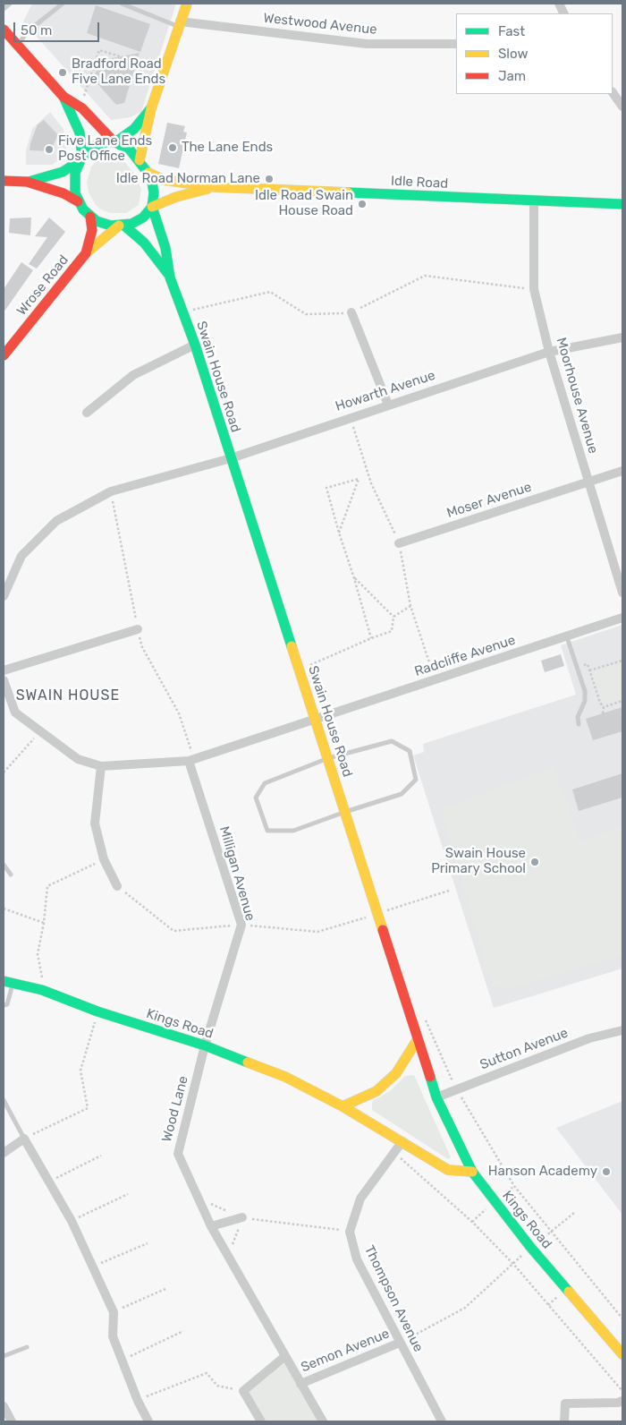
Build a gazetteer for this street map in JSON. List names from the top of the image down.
{
  "streets": {
    "street": [
      "Westwood Avenue",
      "Idle Road",
      "Wrose Road",
      "Swain House Road",
      "Howarth Avenue",
      "Moorhouse Avenue",
      "Moser Avenue",
      "Radcliffe Avenue",
      "Milligan Avenue",
      "Kings Road",
      "Sutton Avenue",
      "Wood Lane",
      "Thompson Avenue",
      "Semon Avenue"
    ]
  },
  "crossings": [
    ["Idle Road", "Wrose Road"],
    ["Idle Road", "Swain House Road"],
    ["Idle Road", "Moorhouse Avenue"],
    ["Wrose Road", "Swain House Road"],
    ["Swain House Road", "Howarth Avenue"],
    ["Swain House Road", "Radcliffe Avenue"],
    ["Swain House Road", "Kings Road"],
    ["Swain House Road", "Sutton Avenue"],
    ["Howarth Avenue", "Moorhouse Avenue"],
    ["Moorhouse Avenue", "Moser Avenue"],
    ["Radcliffe Avenue", "Milligan Avenue"],
    ["Milligan Avenue", "Kings Road"],
    ["Milligan Avenue", "Wood Lane"],
    ["Kings Road", "Wood Lane"],
    ["Wood Lane", "Semon Avenue"],
    ["Thompson Avenue", "Semon Avenue"]
  ],
  "districts": ["SWAIN HOUSE"],
  "places": [
    "Bradford Road Five Lane Ends",
    "The Lane Ends",
    "Five Lane Ends Post Office",
    "Idle Road Norman Lane",
    "Idle Road Swain House Road",
    "Swain House Primary School",
    "Hanson Academy"
  ],
  "legend": ["Fast", "Slow", "Jam"],
  "scale_bar": "50 m"
}
